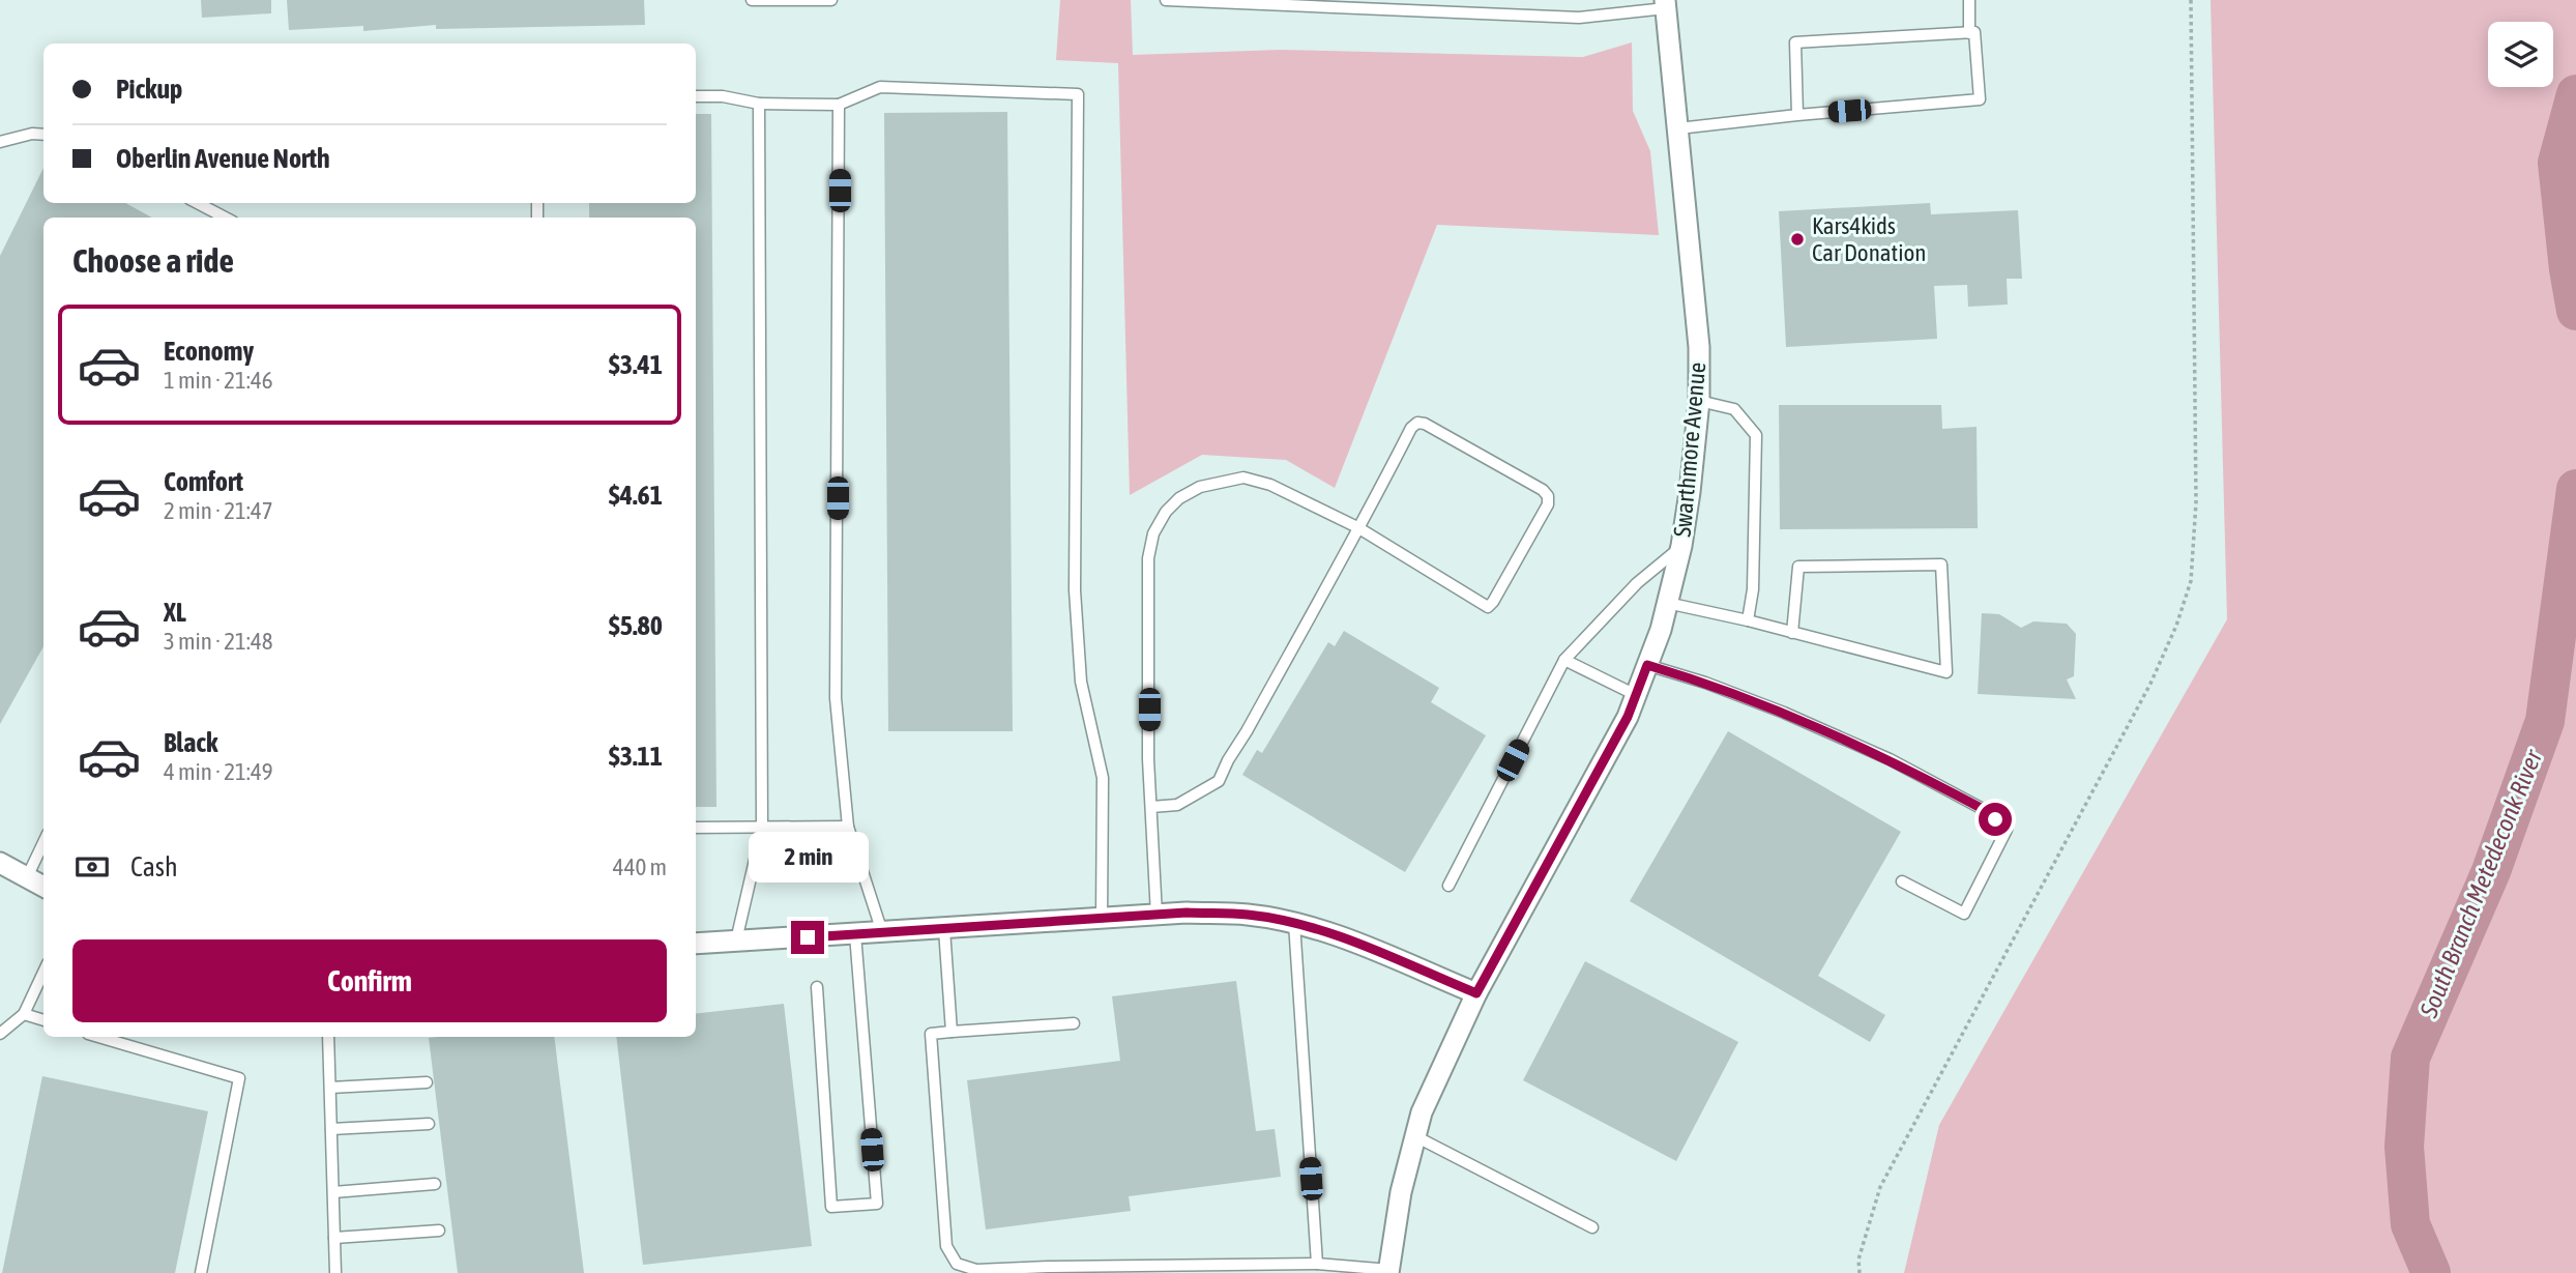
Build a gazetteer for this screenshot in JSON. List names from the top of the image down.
{
  "streets": {
    "street": ["Swarthmore Avenue"]
  },
  "water": ["South Branch Metedeconk River"],
  "places": ["Kars4kids Car Donation"],
  "page": {
    "banner": ["Pickup", "Oberlin Avenue North"],
    "heading": "Choose a ride",
    "list": [
      {
        "name": "Economy",
        "note": "1 min · 21:46",
        "value": "$3.41"
      },
      {
        "name": "Comfort",
        "note": "2 min · 21:47",
        "value": "$4.61"
      },
      {
        "name": "XL",
        "note": "3 min · 21:48",
        "value": "$5.80"
      },
      {
        "name": "Black",
        "note": "4 min · 21:49",
        "value": "$3.11"
      }
    ],
    "pay": ["Cash", "440 m"],
    "bubble": "2 min",
    "buttons": "Confirm"
  }
}
